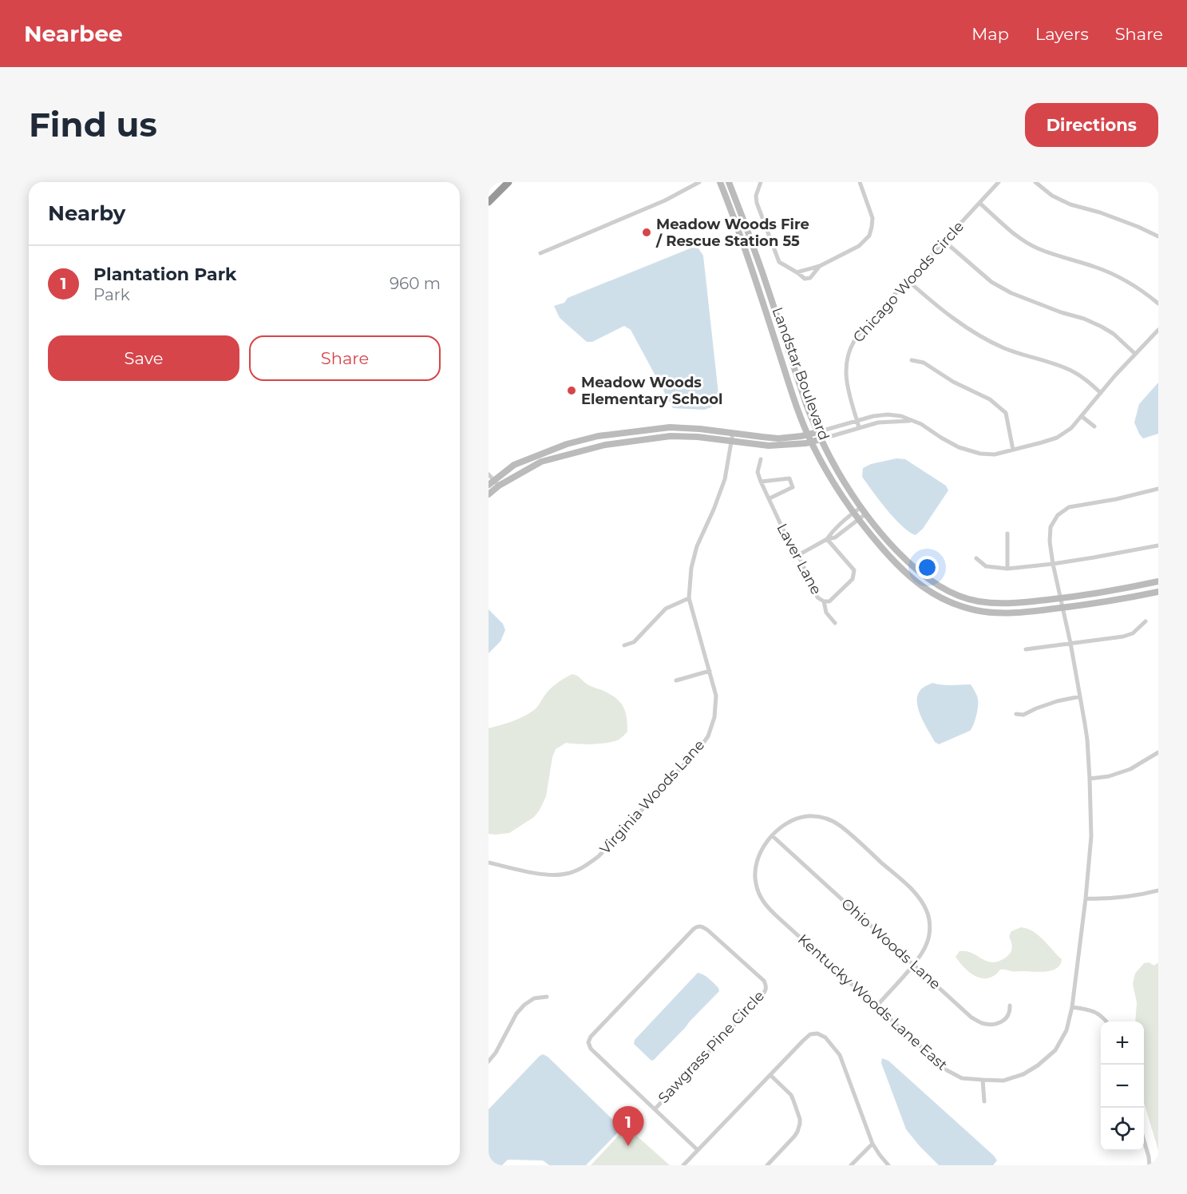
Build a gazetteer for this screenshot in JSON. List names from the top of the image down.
{
  "streets": {
    "street": [
      "Chicago Woods Circle",
      "Landstar Boulevard",
      "Laver Lane",
      "Virginia Woods Lane",
      "Ohio Woods Lane",
      "Kentucky Woods Lane East",
      "Sawgrass Pine Circle"
    ]
  },
  "crossings": [
    ["Landstar Boulevard", "Kentucky Woods Lane East"],
    ["Ohio Woods Lane", "Kentucky Woods Lane East"]
  ],
  "places": ["Meadow Woods Fire / Rescue Station 55", "Meadow Woods Elementary School"],
  "page": {
    "header": "Nearbee",
    "nav": ["Map", "Layers", "Share"],
    "buttons": [
      "Directions",
      ["Save", "Share"]
    ],
    "title": "Find us",
    "heading": "Nearby",
    "list": [
      {
        "mark": "1",
        "name": "Plantation Park",
        "note": "Park",
        "value": "960 m"
      }
    ],
    "map_buttons": ["+", "−"],
    "pins": "1"
  }
}
